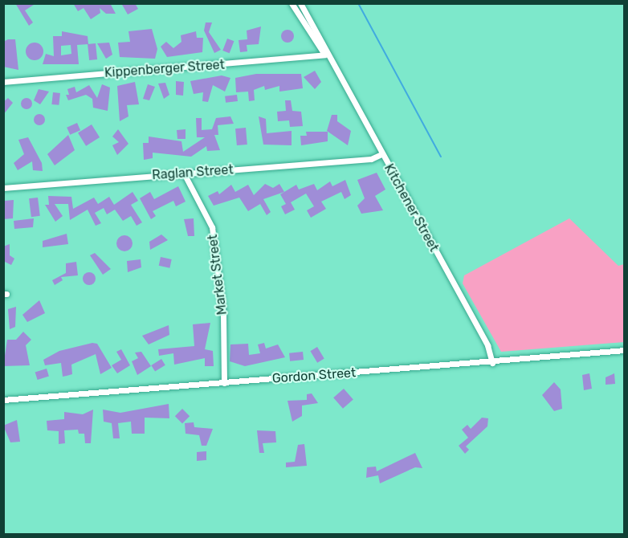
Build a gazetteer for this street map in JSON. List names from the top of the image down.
{
  "streets": {
    "street": [
      "Kippenberger Street",
      "Raglan Street",
      "Kitchener Street",
      "Market Street",
      "Gordon Street"
    ]
  },
  "crossings": [
    ["Kippenberger Street", "Kitchener Street"],
    ["Raglan Street", "Kitchener Street"],
    ["Raglan Street", "Market Street"],
    ["Kitchener Street", "Gordon Street"],
    ["Market Street", "Gordon Street"]
  ]
}
